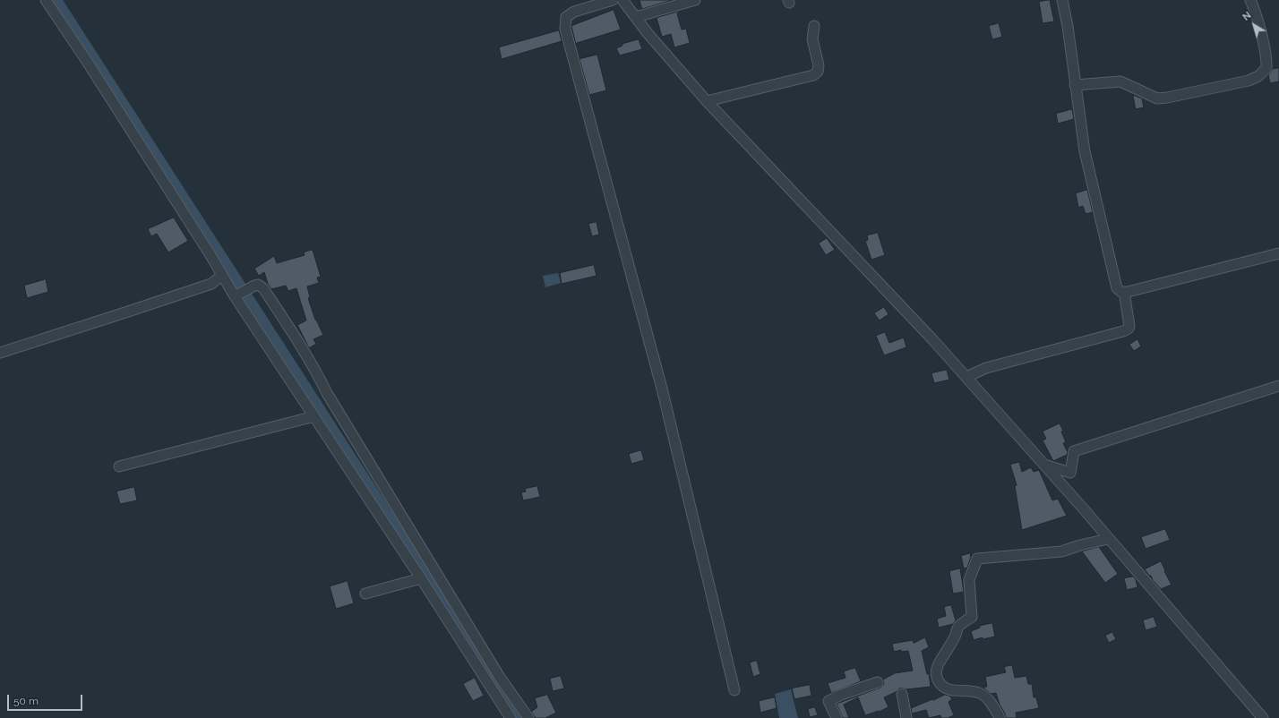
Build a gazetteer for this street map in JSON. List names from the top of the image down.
{
  "scale_bar": "50 m",
  "north": "top left"
}
